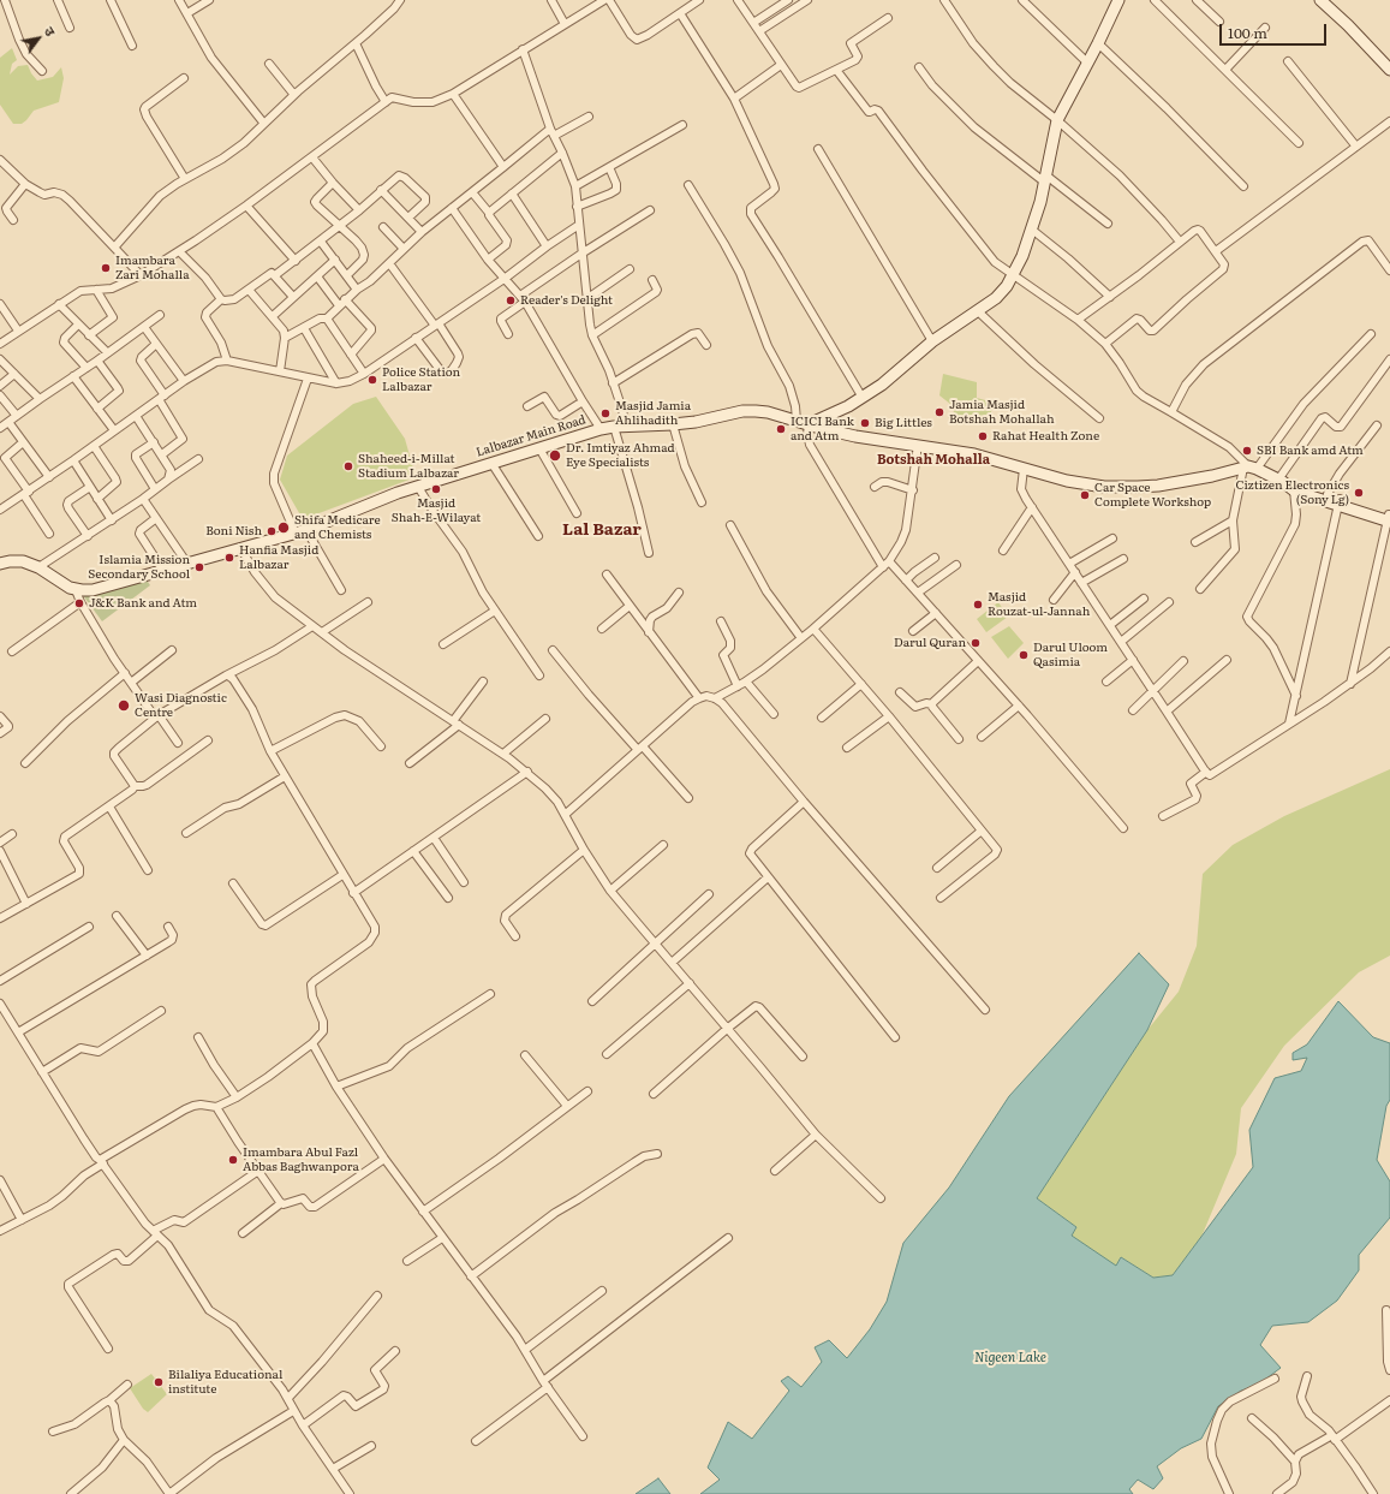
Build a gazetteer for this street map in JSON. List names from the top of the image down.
{
  "streets": {
    "main road": ["Lalbazar Main Road"]
  },
  "districts": ["Botshah Mohalla", "Lal Bazar"],
  "water": ["Nigeen Lake"],
  "places": [
    "Imambara Zari Mohalla",
    "Reader's Delight",
    "Police Station Lalbazar",
    "Jamia Masjid Botshah Mohallah",
    "Masjid Jamia Ahlihadith",
    "Big Littles",
    "ICICI Bank and Atm",
    "Rahat Health Zone",
    "SBI Bank amd Atm",
    "Dr. Imtiyaz Ahmad Eye Specialists",
    "Shaheed-i-Millat Stadium Lalbazar",
    "Masjid Shah-E-Wilayat",
    "Ciztizen Electronics (Sony Lg)",
    "Car Space Complete Workshop",
    "Shifa Medicare and Chemists",
    "Boni Nish",
    "Hanfia Masjid Lalbazar",
    "Islamia Mission Secondary School",
    "J&K Bank and Atm",
    "Masjid Rouzat-ul-Jannah",
    "Darul Quran",
    "Darul Uloom Qasimia",
    "Wasi Diagnostic Centre",
    "Imambara Abul Fazl Abbas Baghwanpora",
    "Bilaliya Educational institute"
  ],
  "scale_bar": "100 m",
  "north": "top right"
}
